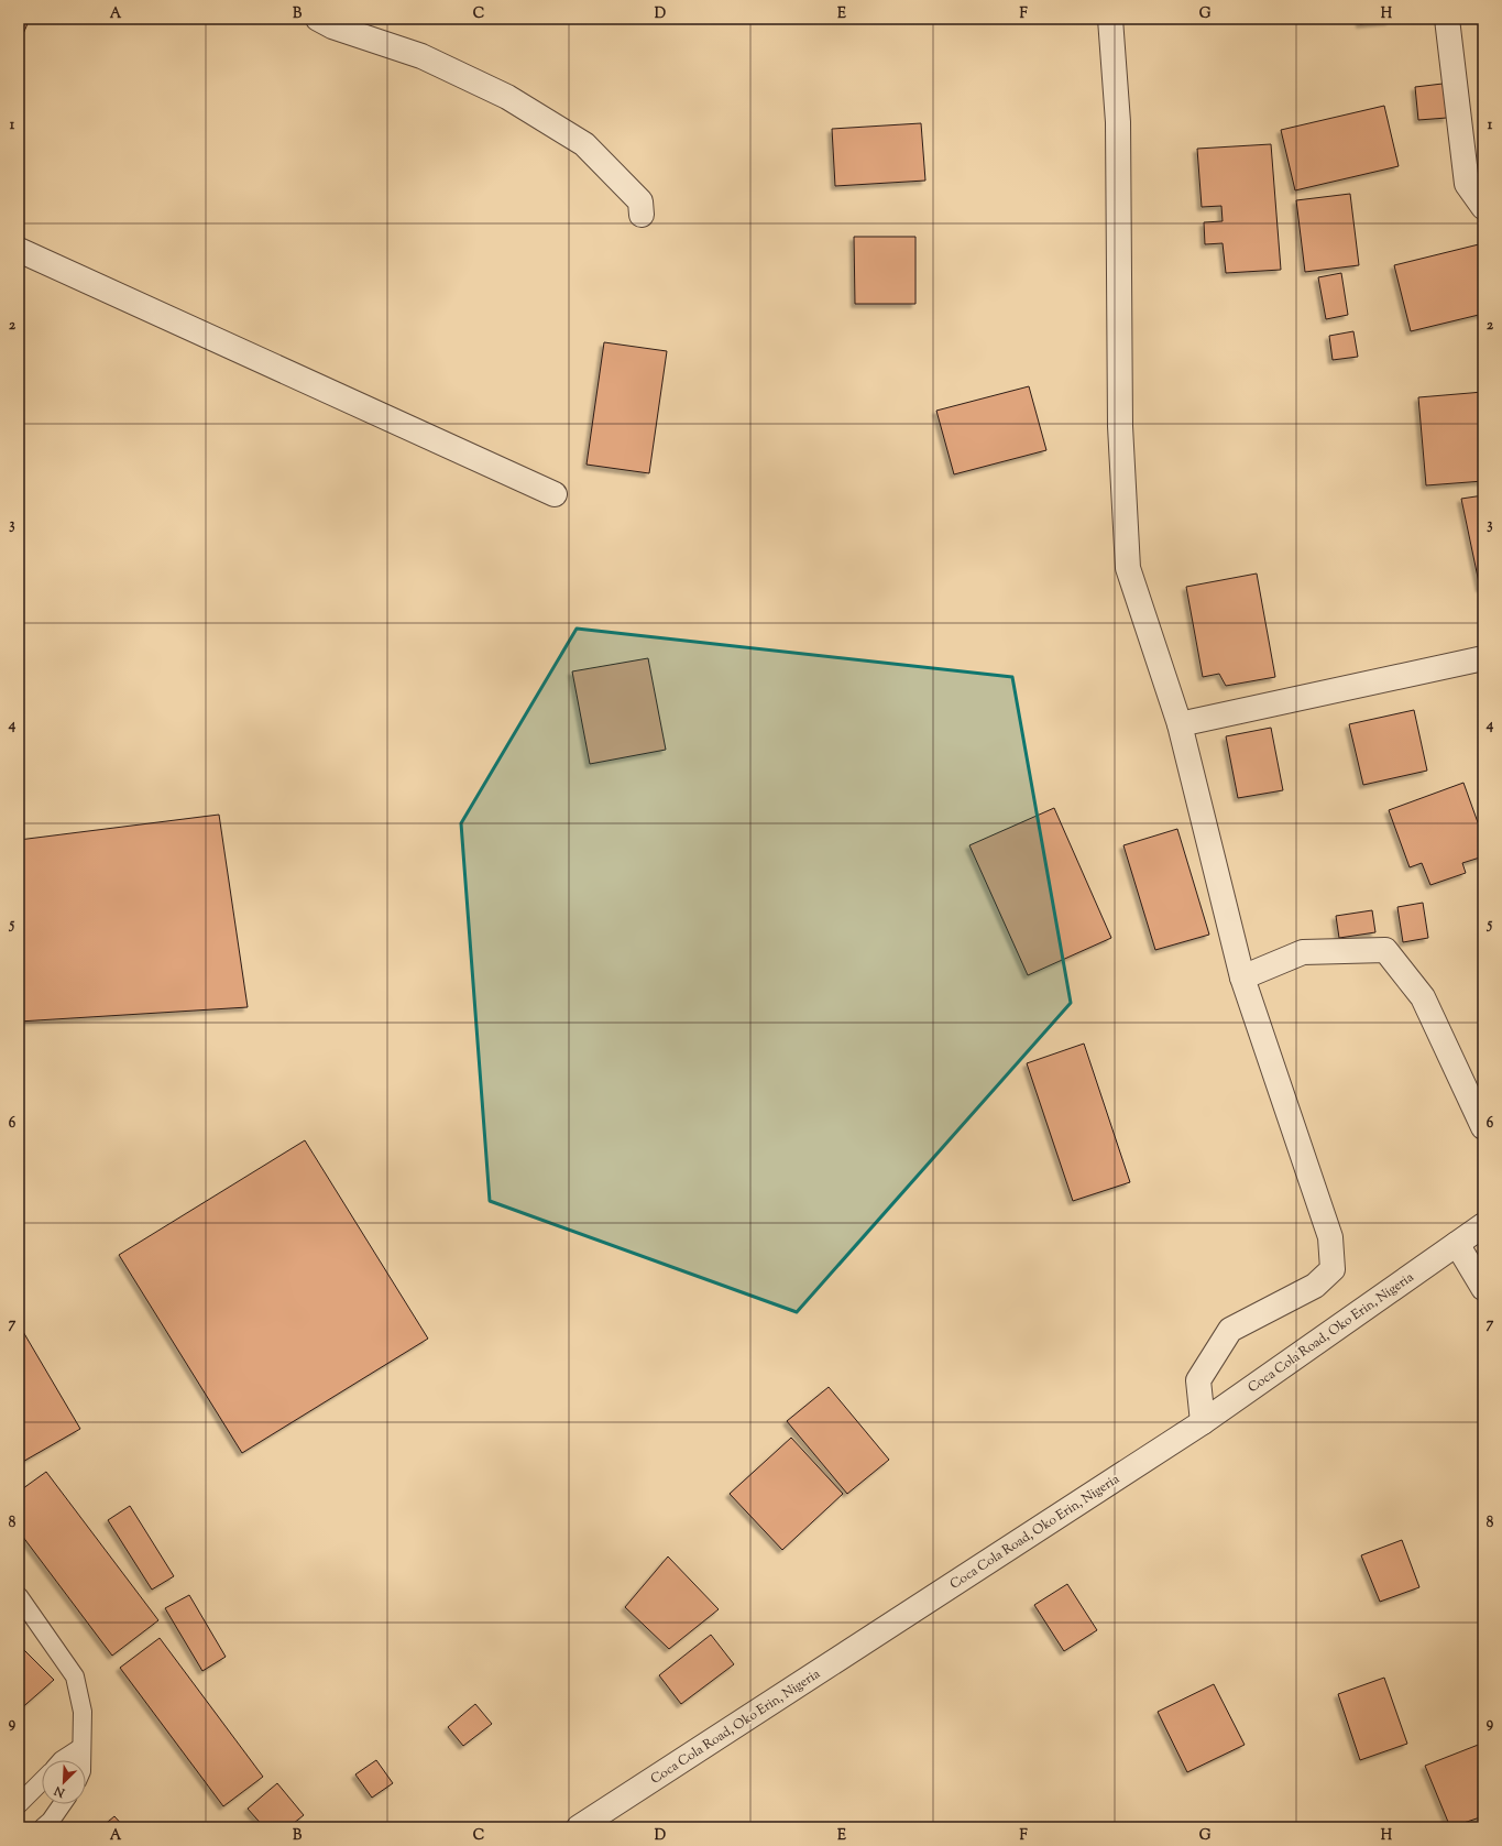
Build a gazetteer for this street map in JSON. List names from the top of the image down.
{
  "streets": {
    "street": ["Coca Cola Road, Oko Erin, Nigeria"]
  },
  "north": "bottom left",
  "grid": {
    "columns": [
      "A",
      "B",
      "C",
      "D",
      "E",
      "F",
      "G",
      "H"
    ],
    "rows": [
      "1",
      "2",
      "3",
      "4",
      "5",
      "6",
      "7",
      "8",
      "9"
    ]
  }
}
